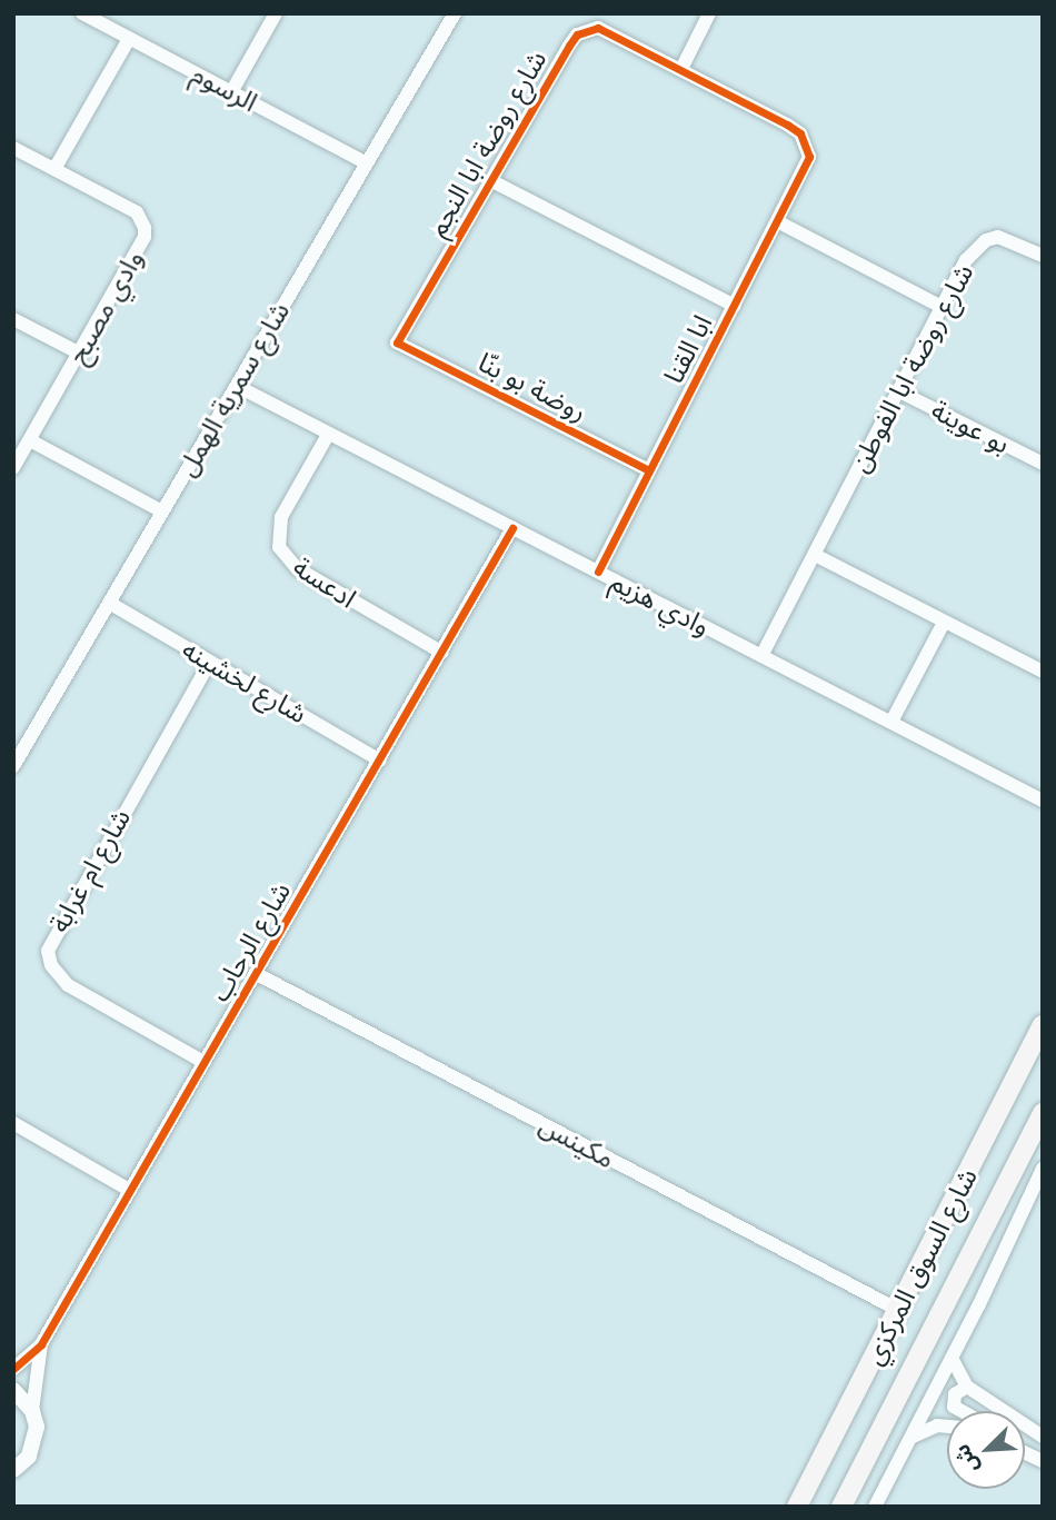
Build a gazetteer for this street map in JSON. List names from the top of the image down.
{
  "streets": {
    "main road": ["شارع السوق المركزي"],
    "street": [
      "الرسوم",
      "شارع روضة ابا النجم",
      "وادي مصبح",
      "ابا القنا",
      "شارع روضة ابا الفوطن",
      "روضة بو بنّا",
      "شارع سمرية الهمل",
      "بو عوينة",
      "ادعسة",
      "وادي هزيم",
      "شارع لخشينه",
      "شارع ام غرابة",
      "شارع الرحاب",
      "مكينس"
    ]
  },
  "crossings": [
    ["الرسوم", "شارع سمرية الهمل"],
    ["شارع روضة ابا النجم", "ابا القنا"],
    ["شارع روضة ابا النجم", "روضة بو بنّا"],
    ["ابا القنا", "روضة بو بنّا"],
    ["ابا القنا", "وادي هزيم"],
    ["شارع روضة ابا الفوطن", "بو عوينة"],
    ["شارع روضة ابا الفوطن", "وادي هزيم"],
    ["شارع سمرية الهمل", "وادي هزيم"],
    ["شارع سمرية الهمل", "شارع لخشينه"],
    ["ادعسة", "وادي هزيم"],
    ["ادعسة", "شارع الرحاب"],
    ["وادي هزيم", "شارع الرحاب"],
    ["شارع لخشينه", "شارع ام غرابة"],
    ["شارع لخشينه", "شارع الرحاب"],
    ["شارع ام غرابة", "شارع الرحاب"],
    ["شارع الرحاب", "مكينس"],
    ["مكينس", "شارع السوق المركزي"]
  ],
  "north": "bottom left"
}
